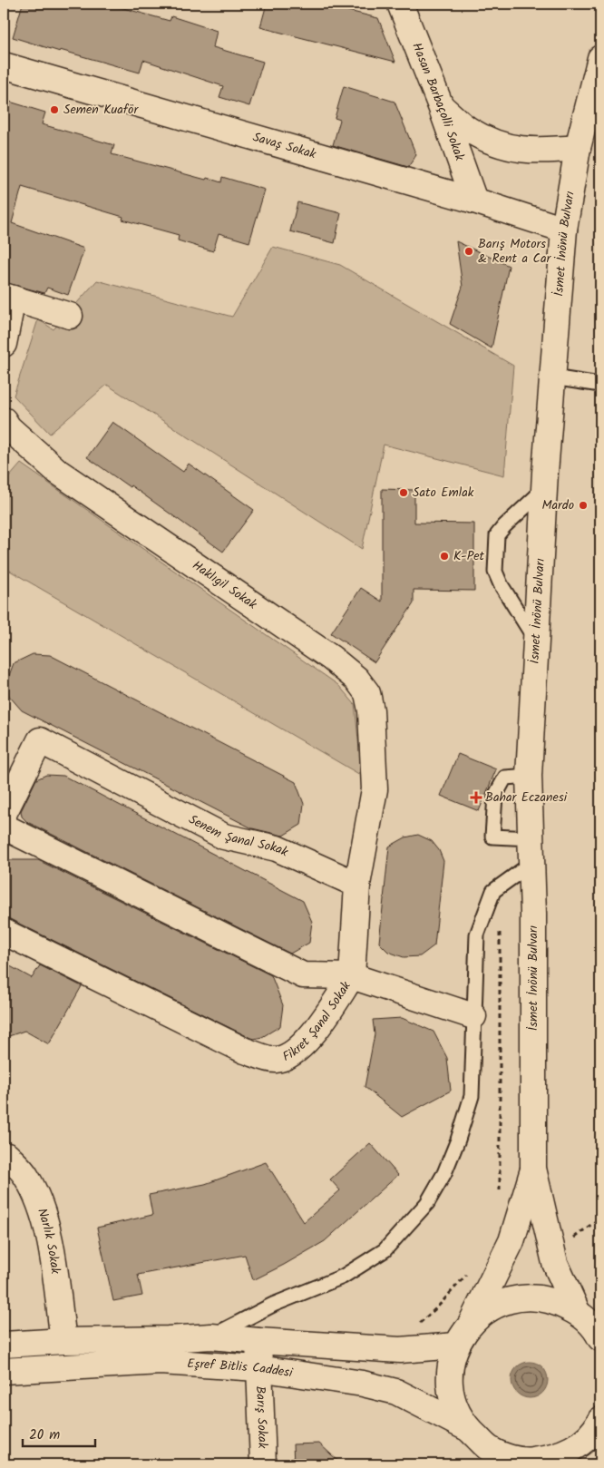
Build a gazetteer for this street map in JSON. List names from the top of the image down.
{
  "streets": {
    "street": [
      "Hasan Barbaçolli Sokak",
      "Savaş Sokak",
      "İsmet İnönü Bulvarı",
      "Haklıgil Sokak",
      "Senem Şanal Sokak",
      "Fikret Şanal Sokak",
      "Narlık Sokak",
      "Eşref Bitlis Caddesi",
      "Barış Sokak"
    ]
  },
  "crossings": [
    ["Hasan Barbaçolli Sokak", "Savaş Sokak"],
    ["Savaş Sokak", "İsmet İnönü Bulvarı"],
    ["Haklıgil Sokak", "Senem Şanal Sokak"],
    ["Eşref Bitlis Caddesi", "Barış Sokak"]
  ],
  "places": {
    "other": [
      "Semen Kuaför",
      "Barış Motors & Rent a Car",
      "Sato Emlak",
      "Mardo",
      "K-Pet"
    ],
    "health": ["Bahar Eczanesi"]
  },
  "scale_bar": "20 m"
}
